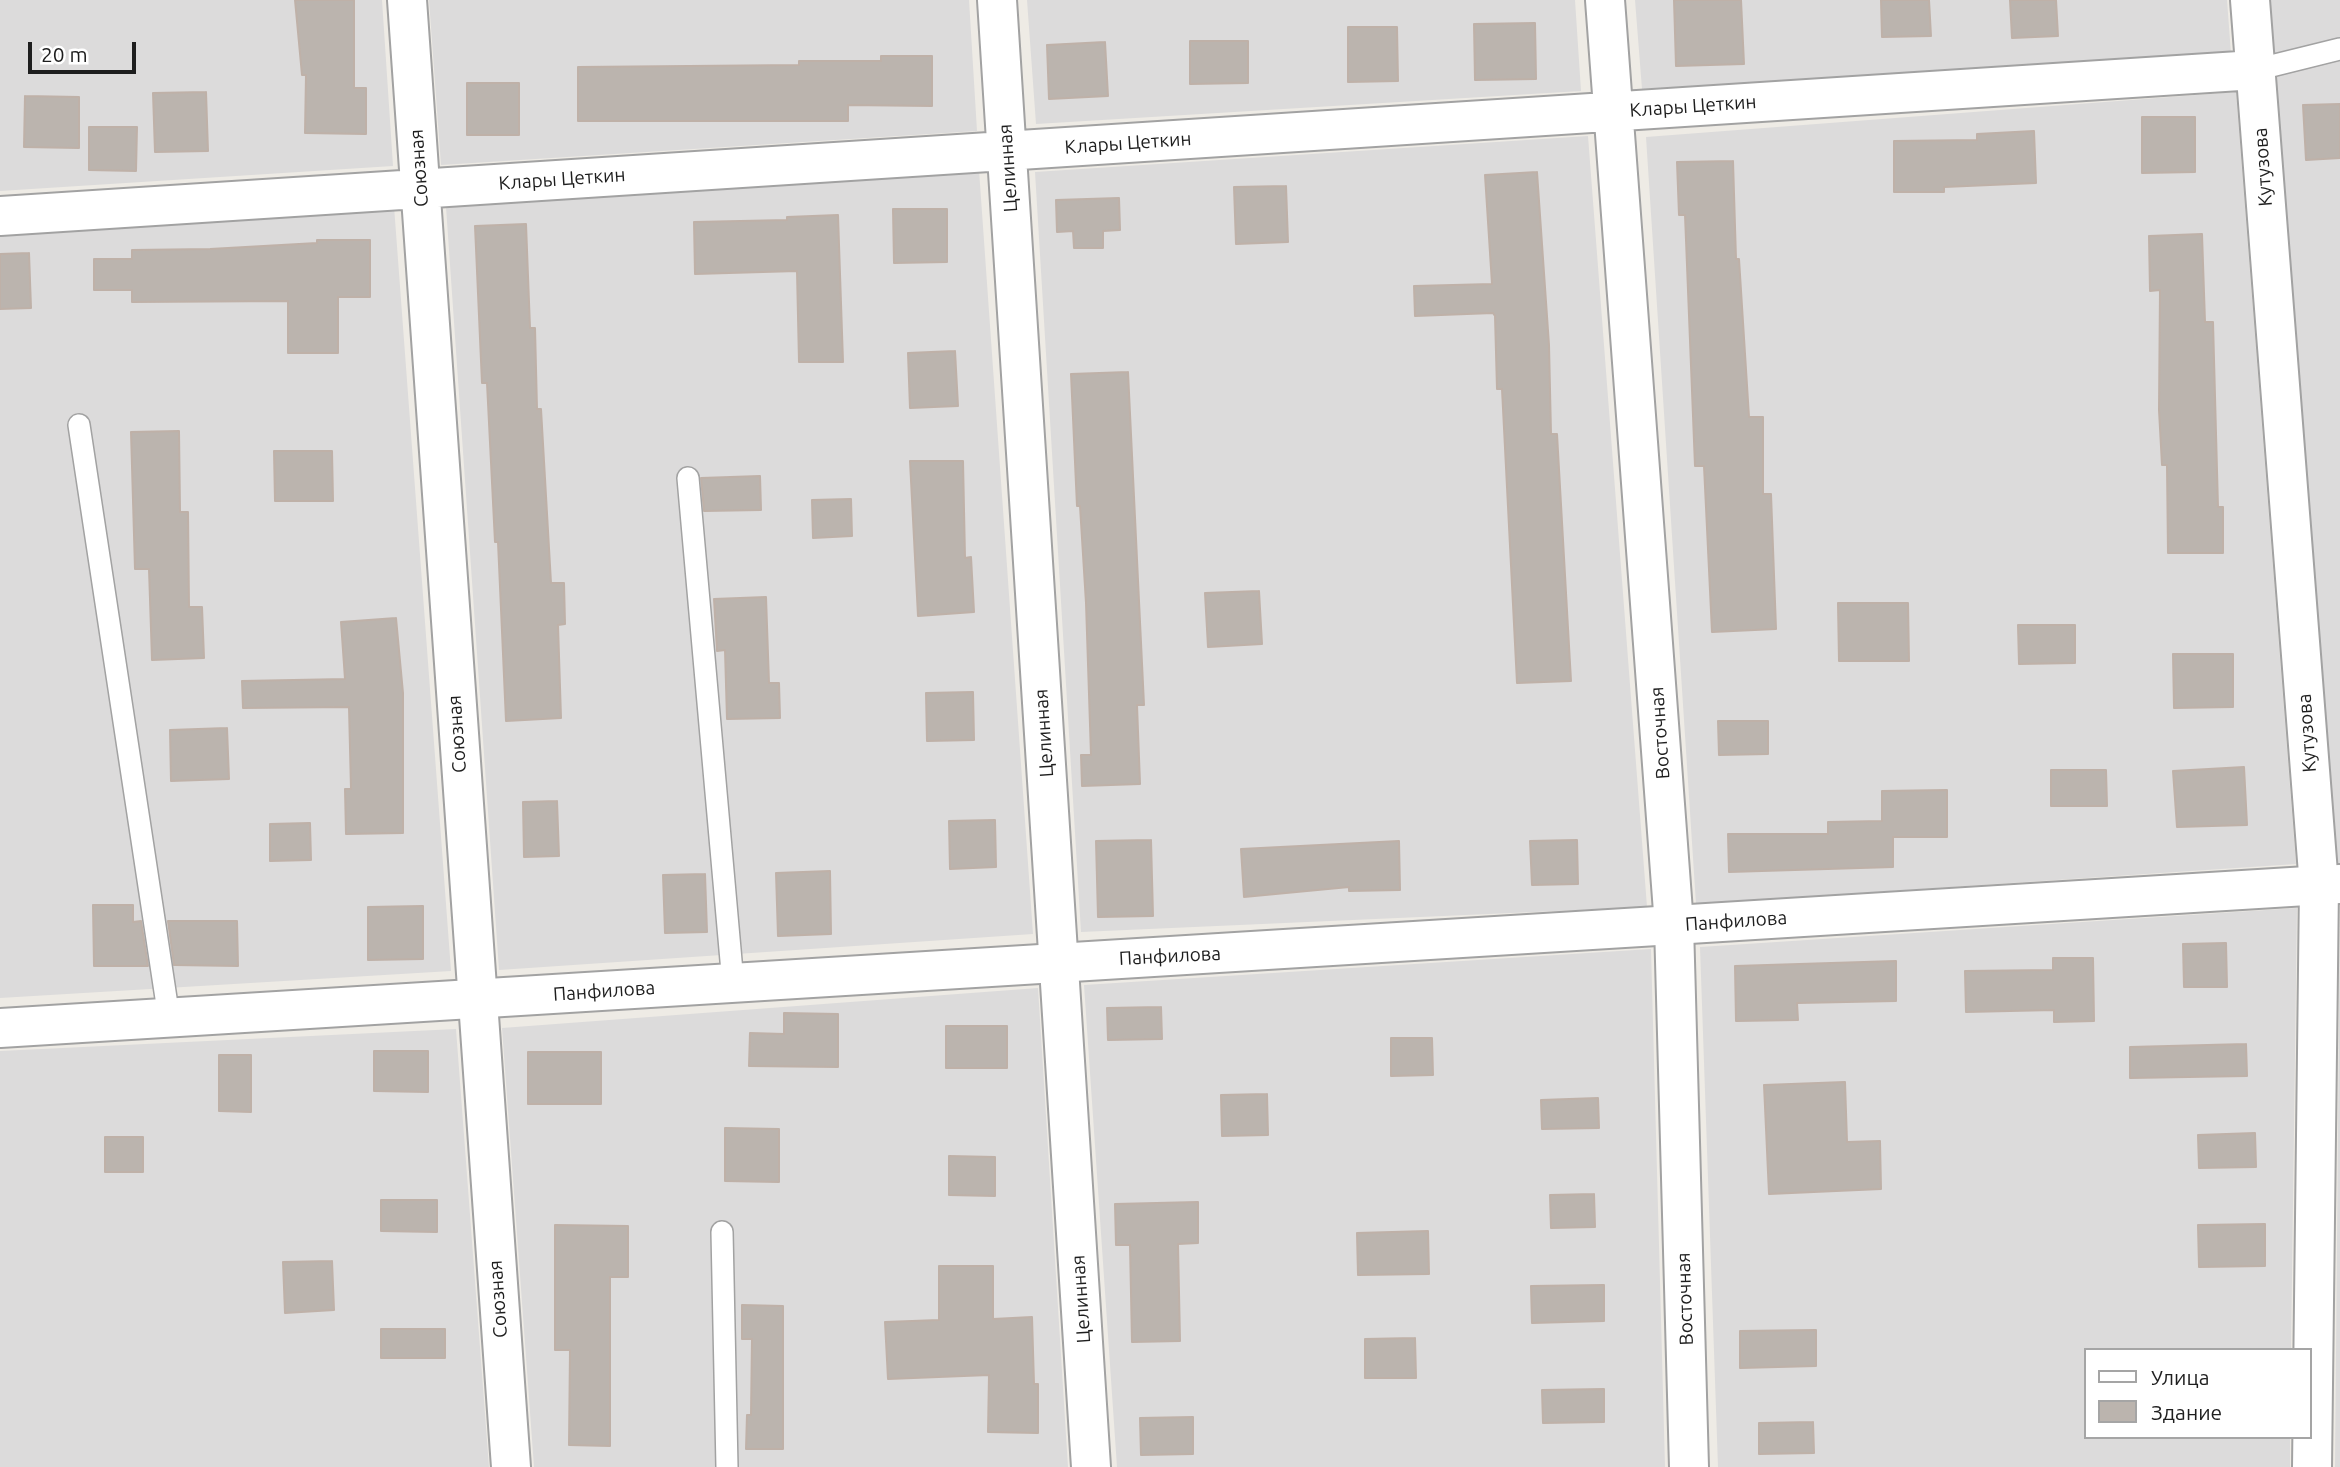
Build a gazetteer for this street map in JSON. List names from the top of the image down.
{
  "streets": {
    "street": [
      "Клары Цеткин",
      "Кутузова",
      "Союзная",
      "Целинная",
      "Восточная",
      "Панфилова"
    ]
  },
  "crossings": [
    ["Клары Цеткин", "Кутузова"],
    ["Клары Цеткин", "Союзная"],
    ["Клары Цеткин", "Целинная"],
    ["Клары Цеткин", "Восточная"],
    ["Кутузова", "Панфилова"],
    ["Союзная", "Панфилова"],
    ["Целинная", "Панфилова"],
    ["Восточная", "Панфилова"]
  ],
  "legend": ["Улица", "Здание"],
  "scale_bar": "20 m"
}
